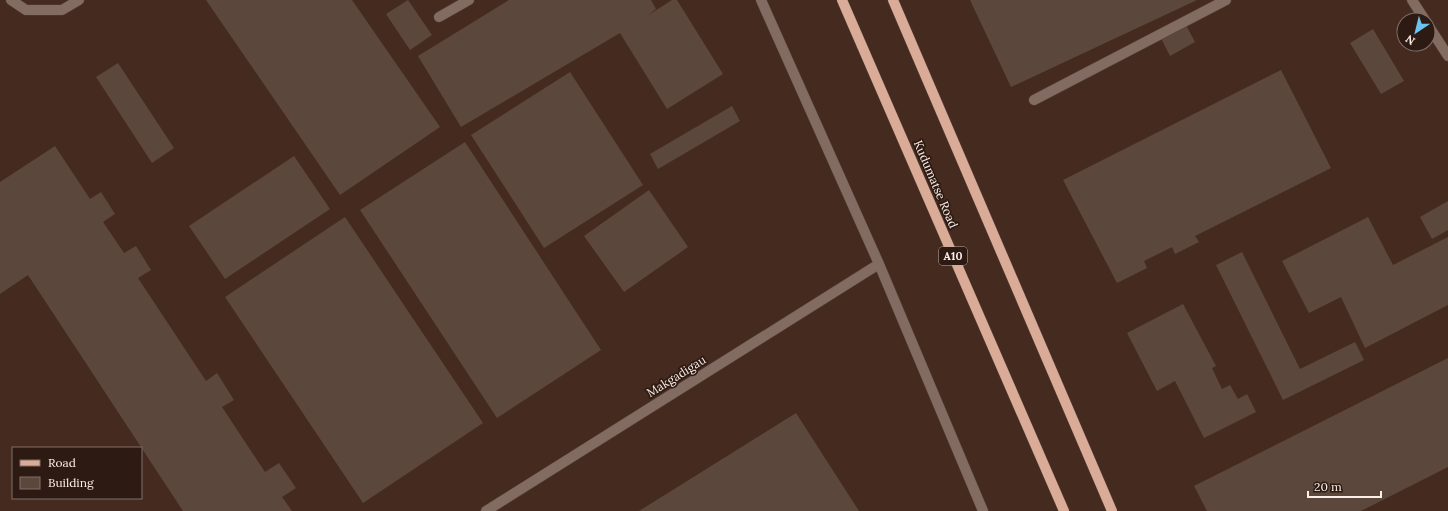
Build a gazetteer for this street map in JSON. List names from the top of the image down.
{
  "streets": {
    "main road": ["Kudumatse Road", "A10"],
    "street": ["Makgadigau"]
  },
  "legend": ["Road", "Building"],
  "scale_bar": "20 m",
  "north": "bottom left"
}
